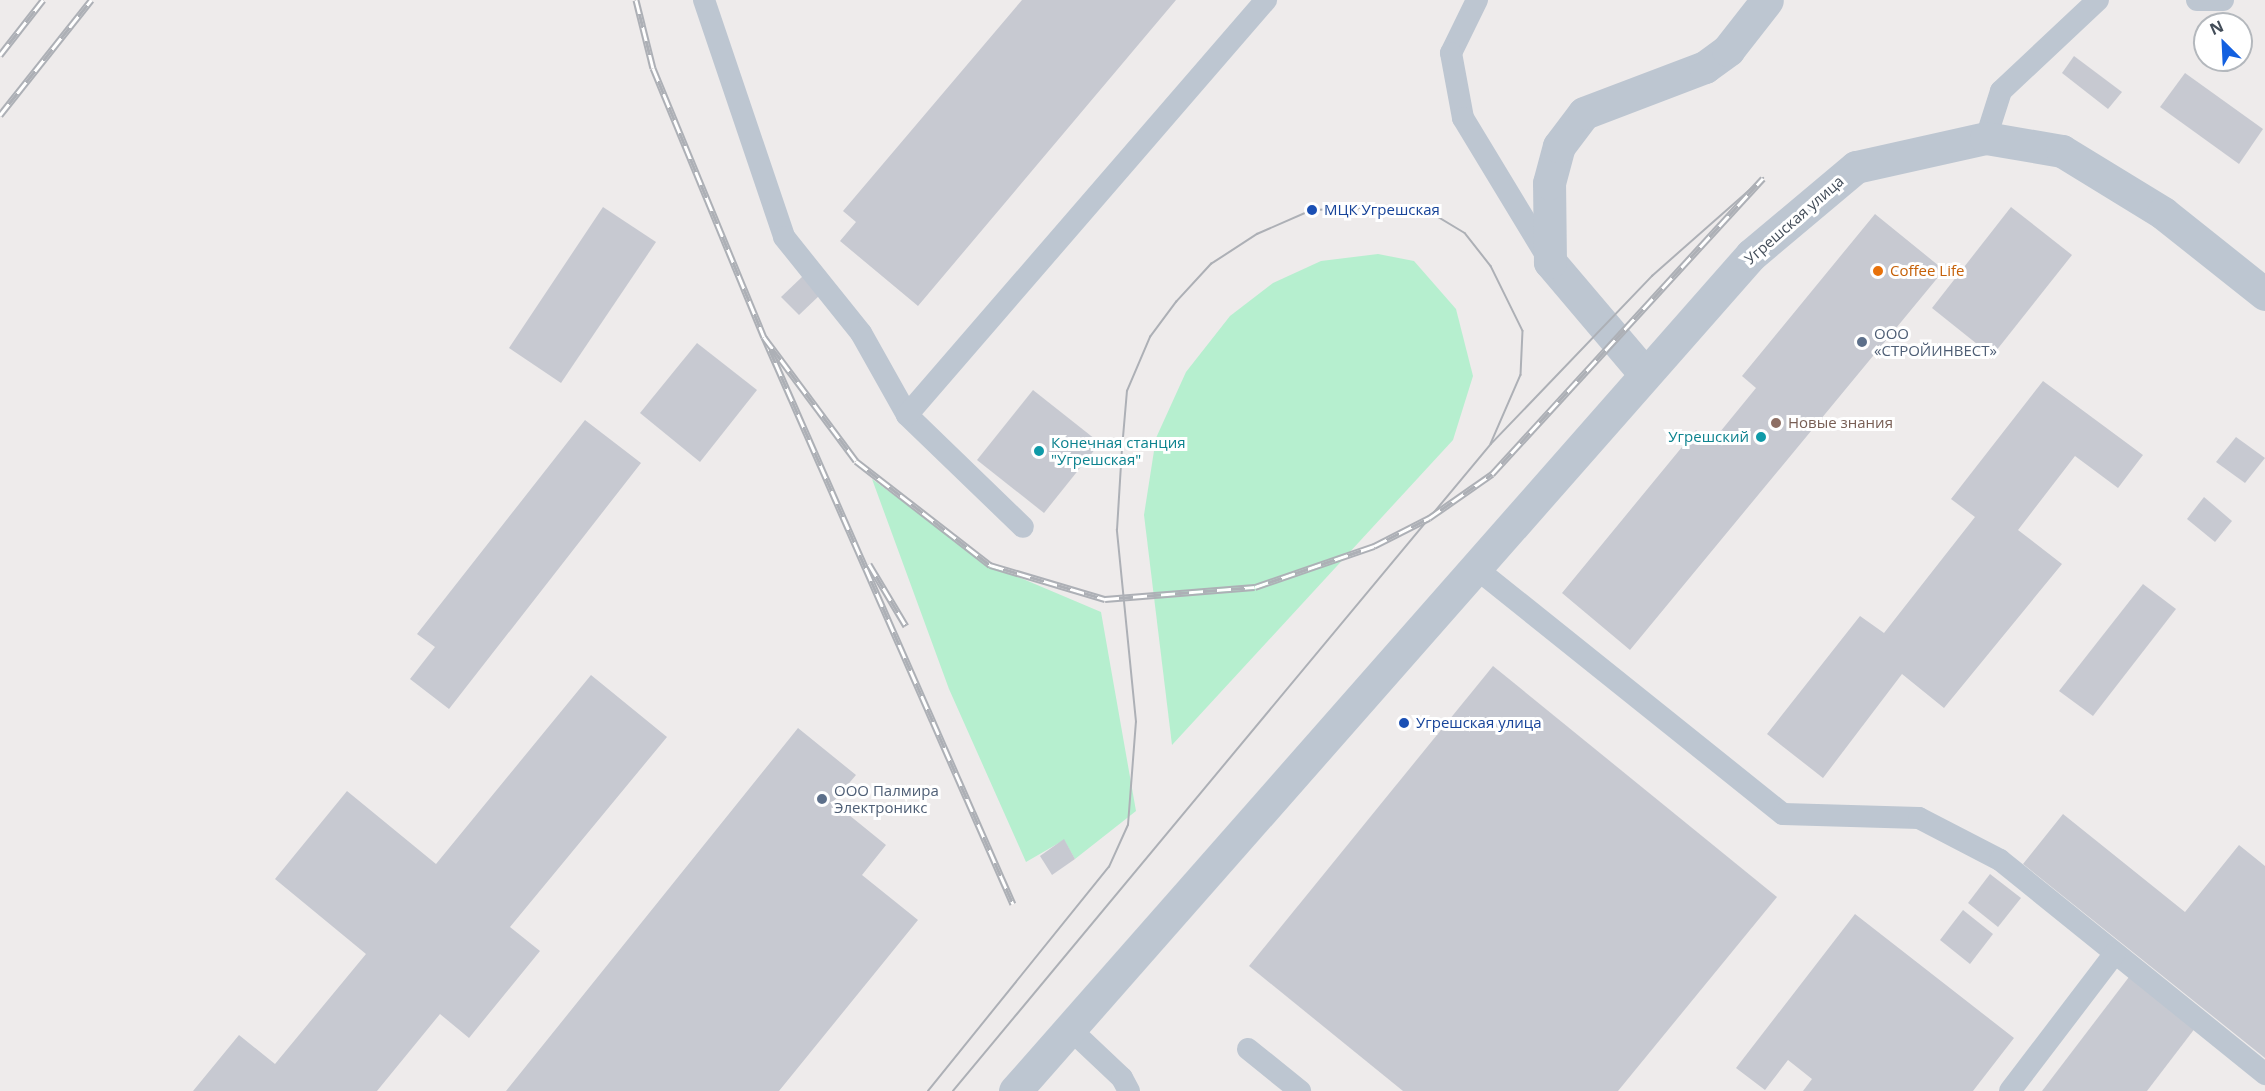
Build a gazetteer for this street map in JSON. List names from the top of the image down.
{
  "streets": {
    "street": ["Угрешская улица"]
  },
  "places": [
    "МЦК Угрешская",
    "Coffee Life",
    "ООО «СТРОЙИНВЕСТ»",
    "Новые знания",
    "Угрешский",
    "Конечная станция \"Угрешская\"",
    "Угрешская улица",
    "ООО Палмира Электроникс"
  ],
  "north": "top left"
}
